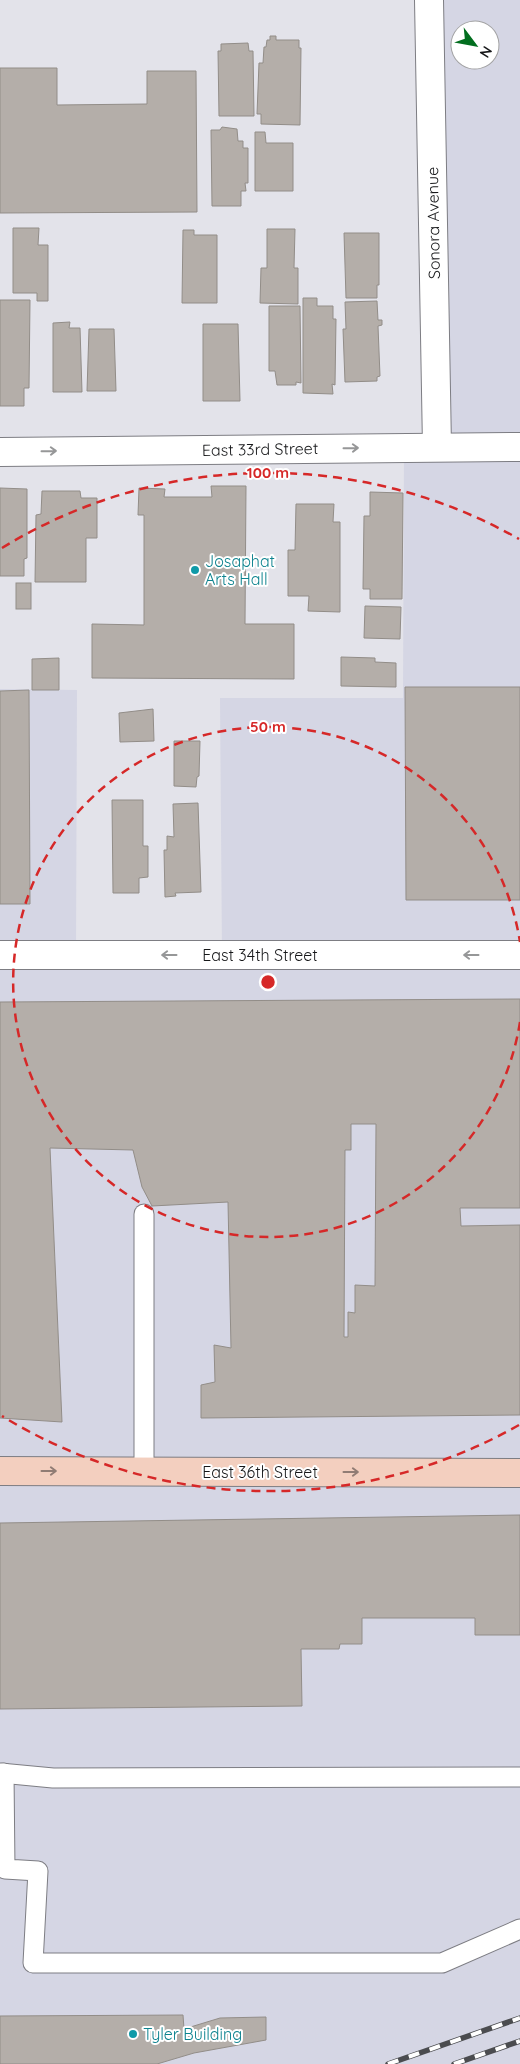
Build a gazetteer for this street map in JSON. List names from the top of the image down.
{
  "streets": {
    "street": [
      "Sonora Avenue",
      "East 33rd Street",
      "East 34th Street",
      "East 36th Street"
    ]
  },
  "crossings": [
    ["Sonora Avenue", "East 33rd Street"]
  ],
  "one_way": ["East 33rd Street", "East 34th Street", "East 36th Street"],
  "places": ["Josaphat Arts Hall", "Tyler Building"],
  "north": "bottom right",
  "rings": ["100 m", "50 m"]
}
